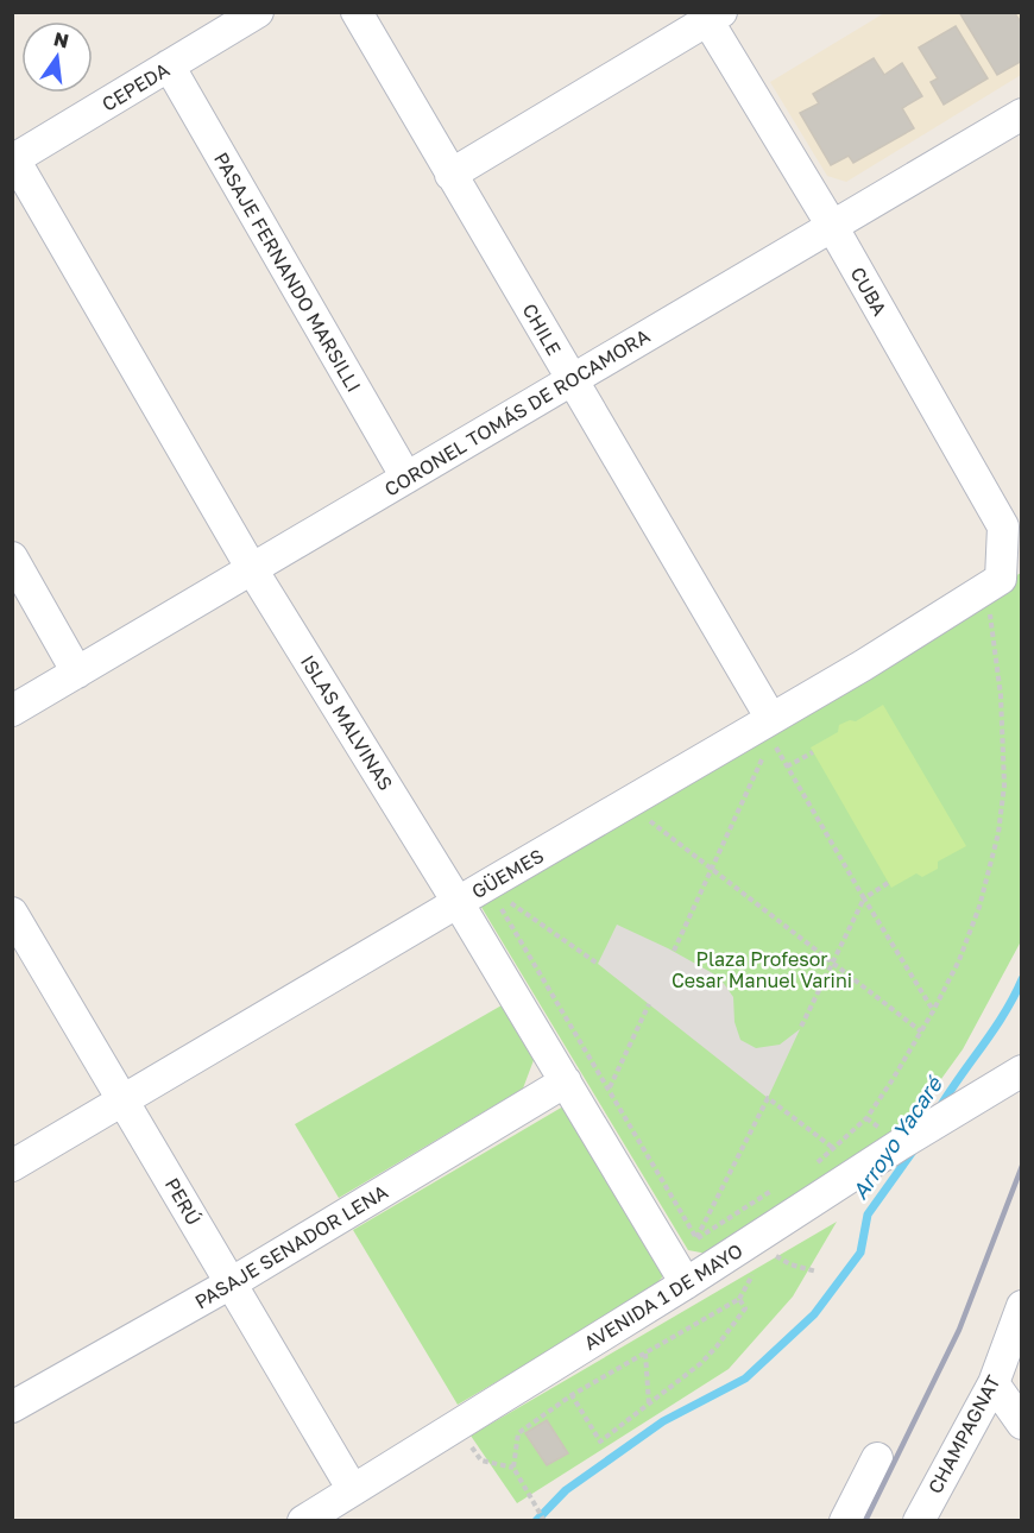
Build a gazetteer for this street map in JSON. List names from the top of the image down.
{
  "streets": {
    "street": [
      "CEPEDA",
      "PASAJE FERNANDO MARSILLI",
      "CUBA",
      "CHILE",
      "CORONEL TOMÁS DE ROCAMORA",
      "ISLAS MALVINAS",
      "GÜEMES",
      "PERÚ",
      "PASAJE SENADOR LENA",
      "AVENIDA 1 DE MAYO",
      "CHAMPAGNAT"
    ]
  },
  "crossings": [
    ["CEPEDA", "PASAJE FERNANDO MARSILLI"],
    ["CEPEDA", "ISLAS MALVINAS"],
    ["PASAJE FERNANDO MARSILLI", "CORONEL TOMÁS DE ROCAMORA"],
    ["CUBA", "CORONEL TOMÁS DE ROCAMORA"],
    ["CUBA", "GÜEMES"],
    ["CHILE", "CORONEL TOMÁS DE ROCAMORA"],
    ["CHILE", "GÜEMES"],
    ["CORONEL TOMÁS DE ROCAMORA", "ISLAS MALVINAS"],
    ["ISLAS MALVINAS", "GÜEMES"],
    ["ISLAS MALVINAS", "PASAJE SENADOR LENA"],
    ["ISLAS MALVINAS", "AVENIDA 1 DE MAYO"],
    ["GÜEMES", "PERÚ"],
    ["PERÚ", "PASAJE SENADOR LENA"],
    ["PERÚ", "AVENIDA 1 DE MAYO"]
  ],
  "water": ["Arroyo Yacaré"],
  "parks": ["Plaza Profesor Cesar Manuel Varini"],
  "north": "top"
}
